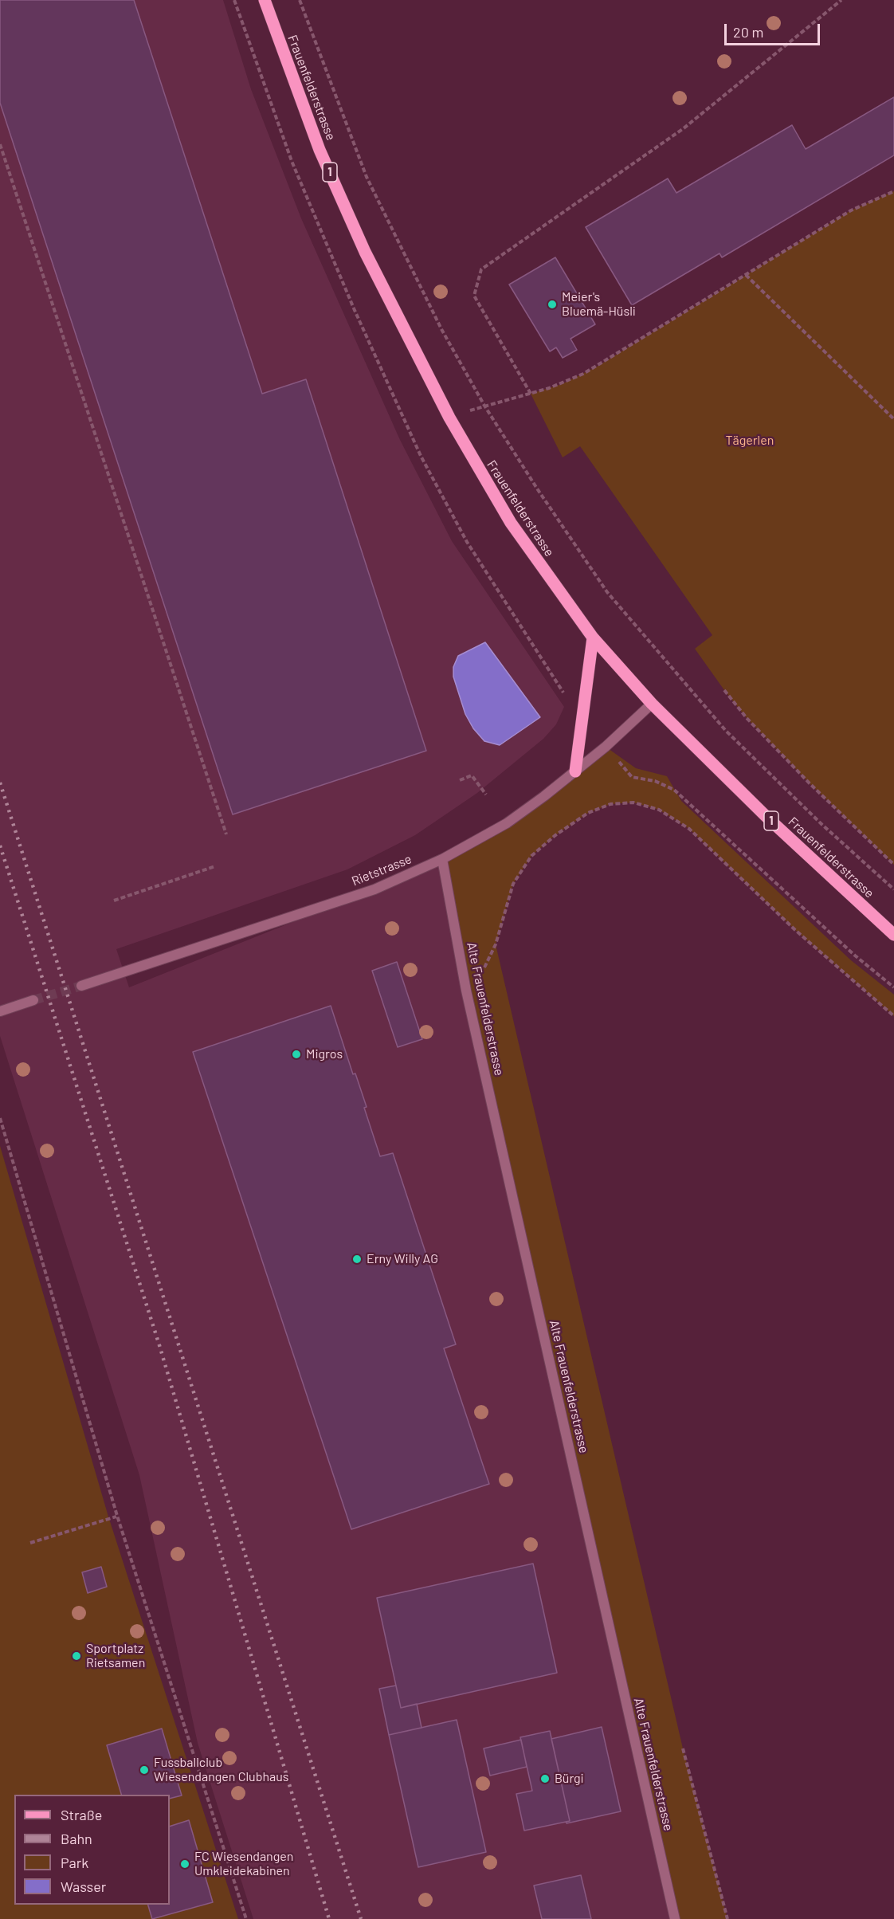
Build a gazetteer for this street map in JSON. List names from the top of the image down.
{
  "streets": {
    "main road": ["Frauenfelderstrasse", "1"],
    "street": ["Rietstrasse", "Alte Frauenfelderstrasse"]
  },
  "crossings": [
    ["Frauenfelderstrasse", "Rietstrasse"],
    ["Rietstrasse", "Alte Frauenfelderstrasse"]
  ],
  "parks": ["Tägerlen"],
  "places": [
    "Meier's Bluemä-Hüsli",
    "Migros",
    "Erny Willy AG",
    "Sportplatz Rietsamen",
    "Fussballclub Wiesendangen Clubhaus",
    "Bürgi",
    "FC Wiesendangen Umkleidekabinen"
  ],
  "legend": [
    "Straße",
    "Bahn",
    "Park",
    "Wasser"
  ],
  "scale_bar": "20 m"
}
